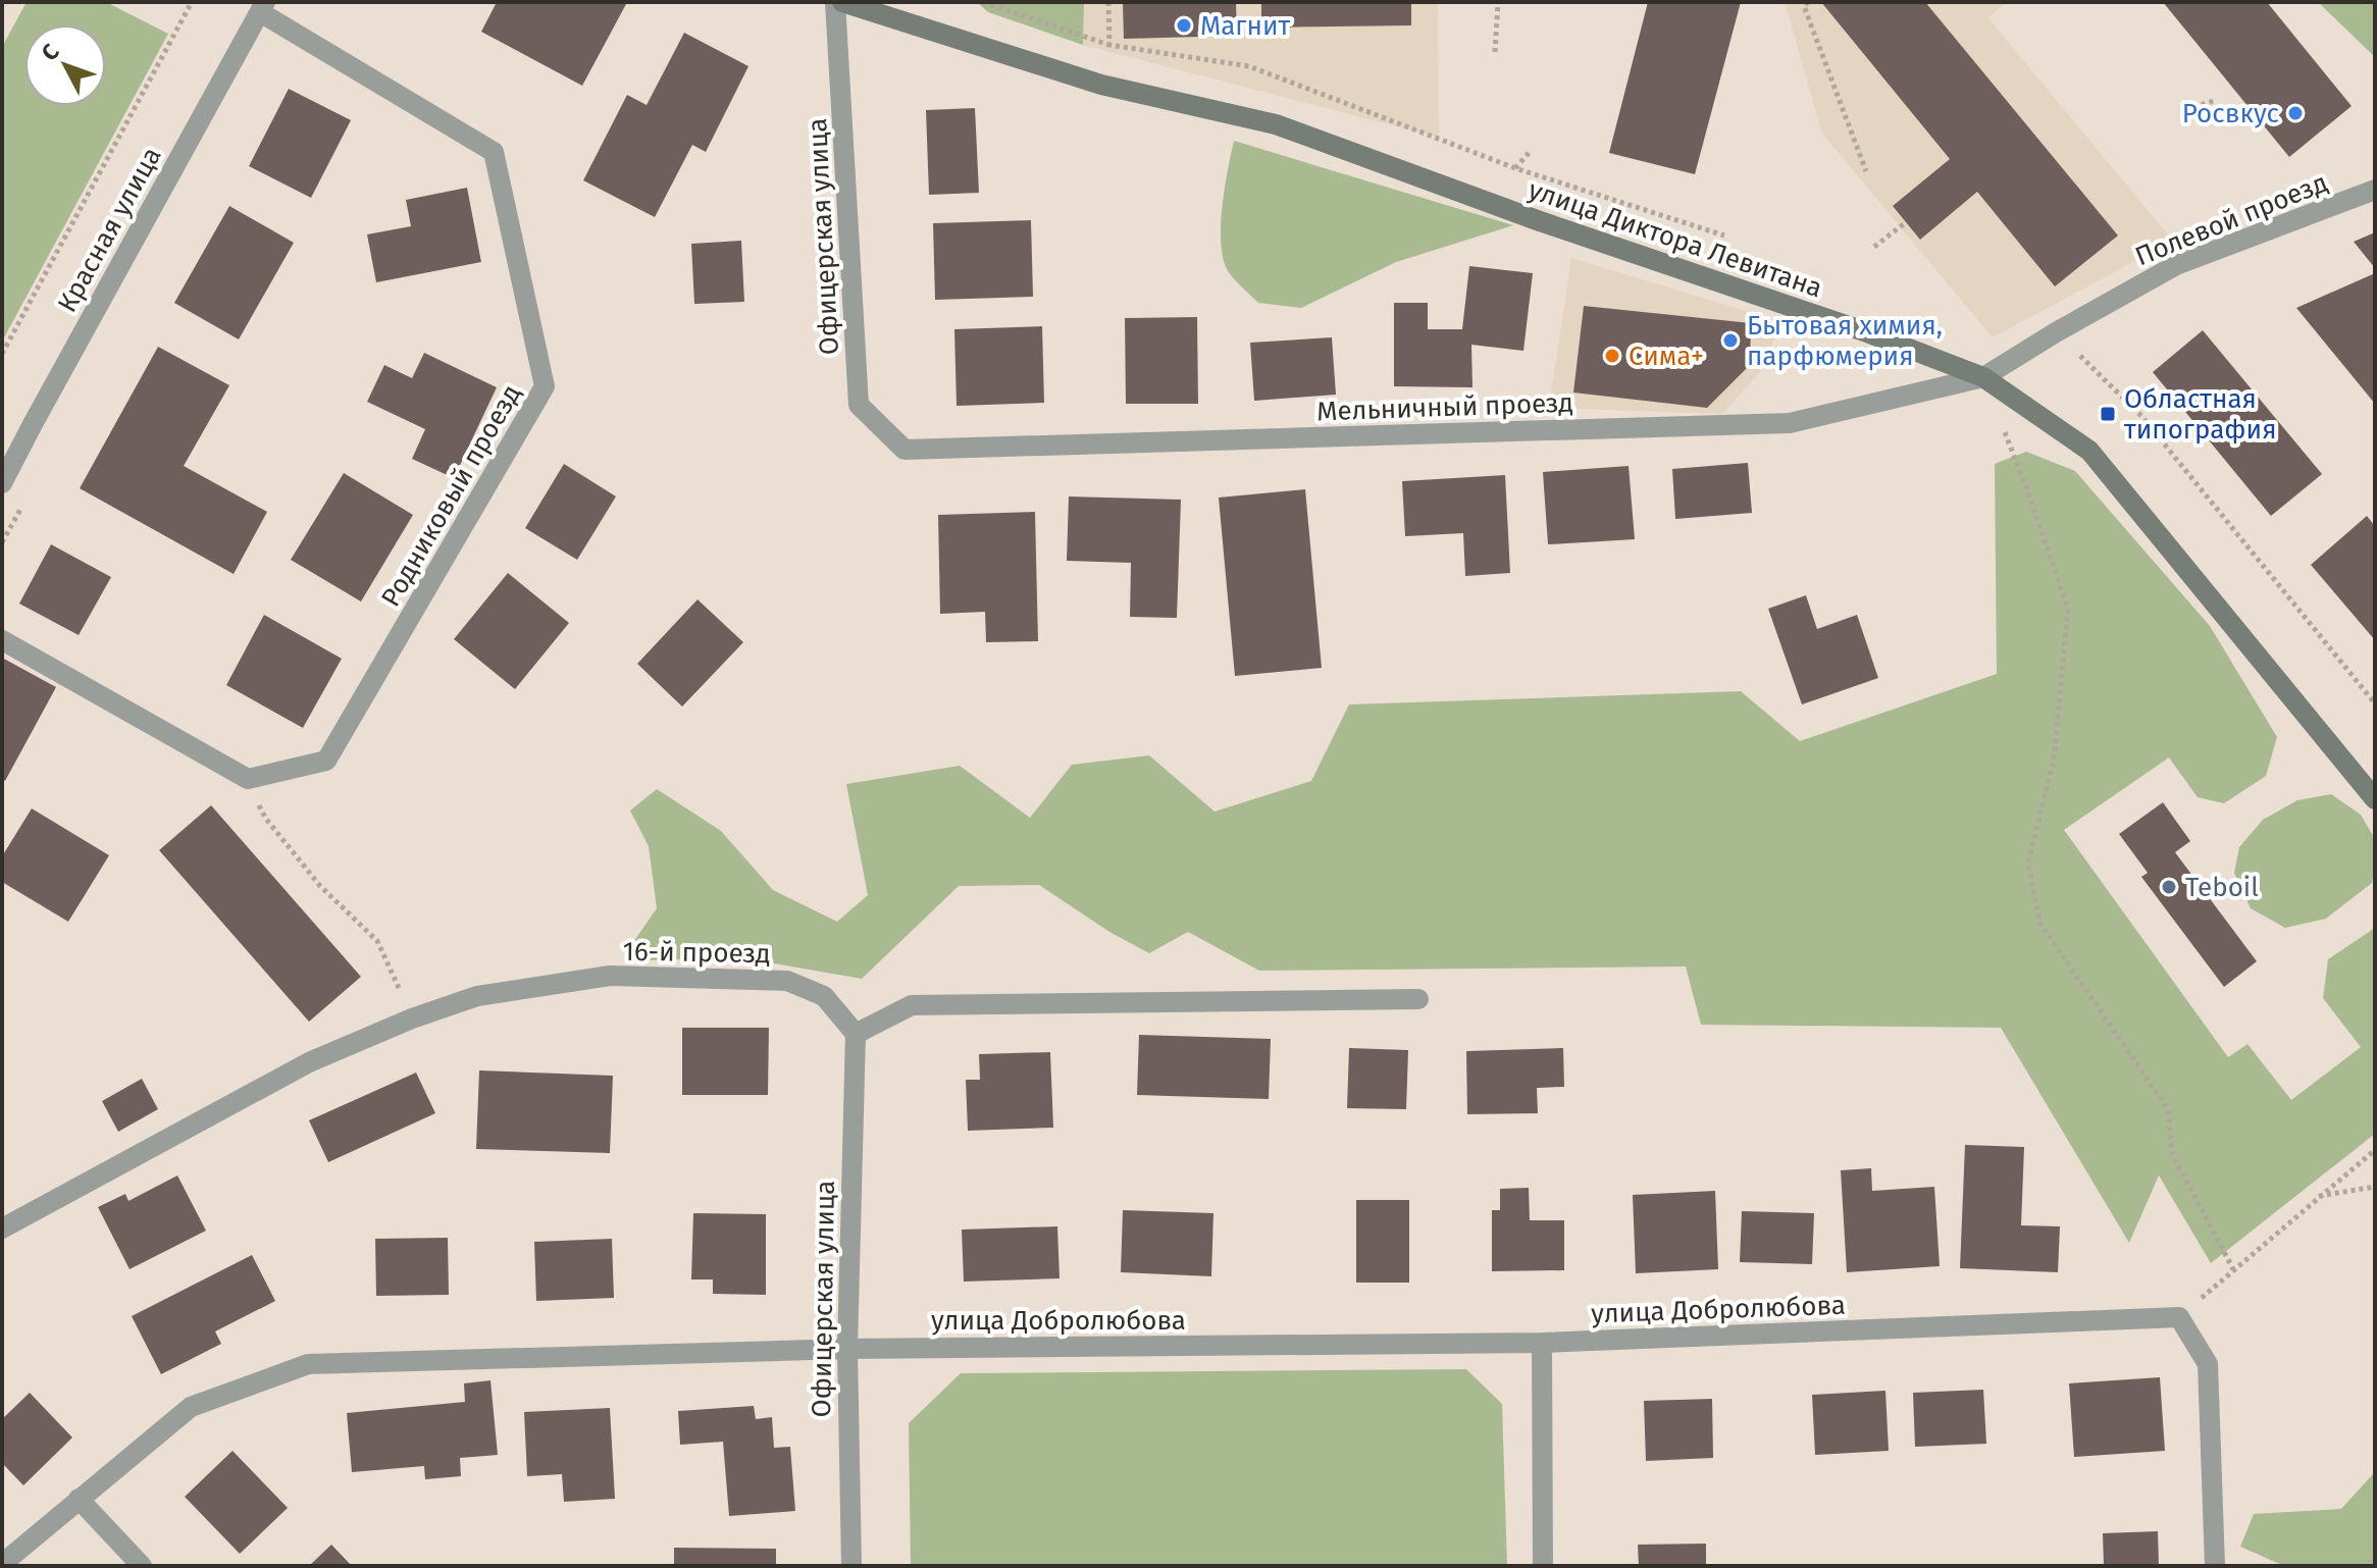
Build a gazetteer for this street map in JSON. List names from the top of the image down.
{
  "streets": {
    "street": [
      "Полевой проезд",
      "Красная улица",
      "Офицерская улица",
      "улица Диктора Левитана",
      "Мельничный проезд",
      "Родниковый проезд",
      "16-й проезд",
      "улица Добролюбова"
    ]
  },
  "crossings": [
    ["Полевой проезд", "улица Диктора Левитана"],
    ["Полевой проезд", "Мельничный проезд"],
    ["Красная улица", "Родниковый проезд"],
    ["Офицерская улица", "Мельничный проезд"],
    ["Офицерская улица", "16-й проезд"],
    ["Офицерская улица", "улица Добролюбова"],
    ["улица Диктора Левитана", "Мельничный проезд"]
  ],
  "places": {
    "other": [
      "Магнит",
      "Росвкус",
      "Бытовая химия, парфюмерия",
      "Сима+",
      "Teboil"
    ],
    "transit": ["Областная типография"]
  },
  "north": "top left"
}
